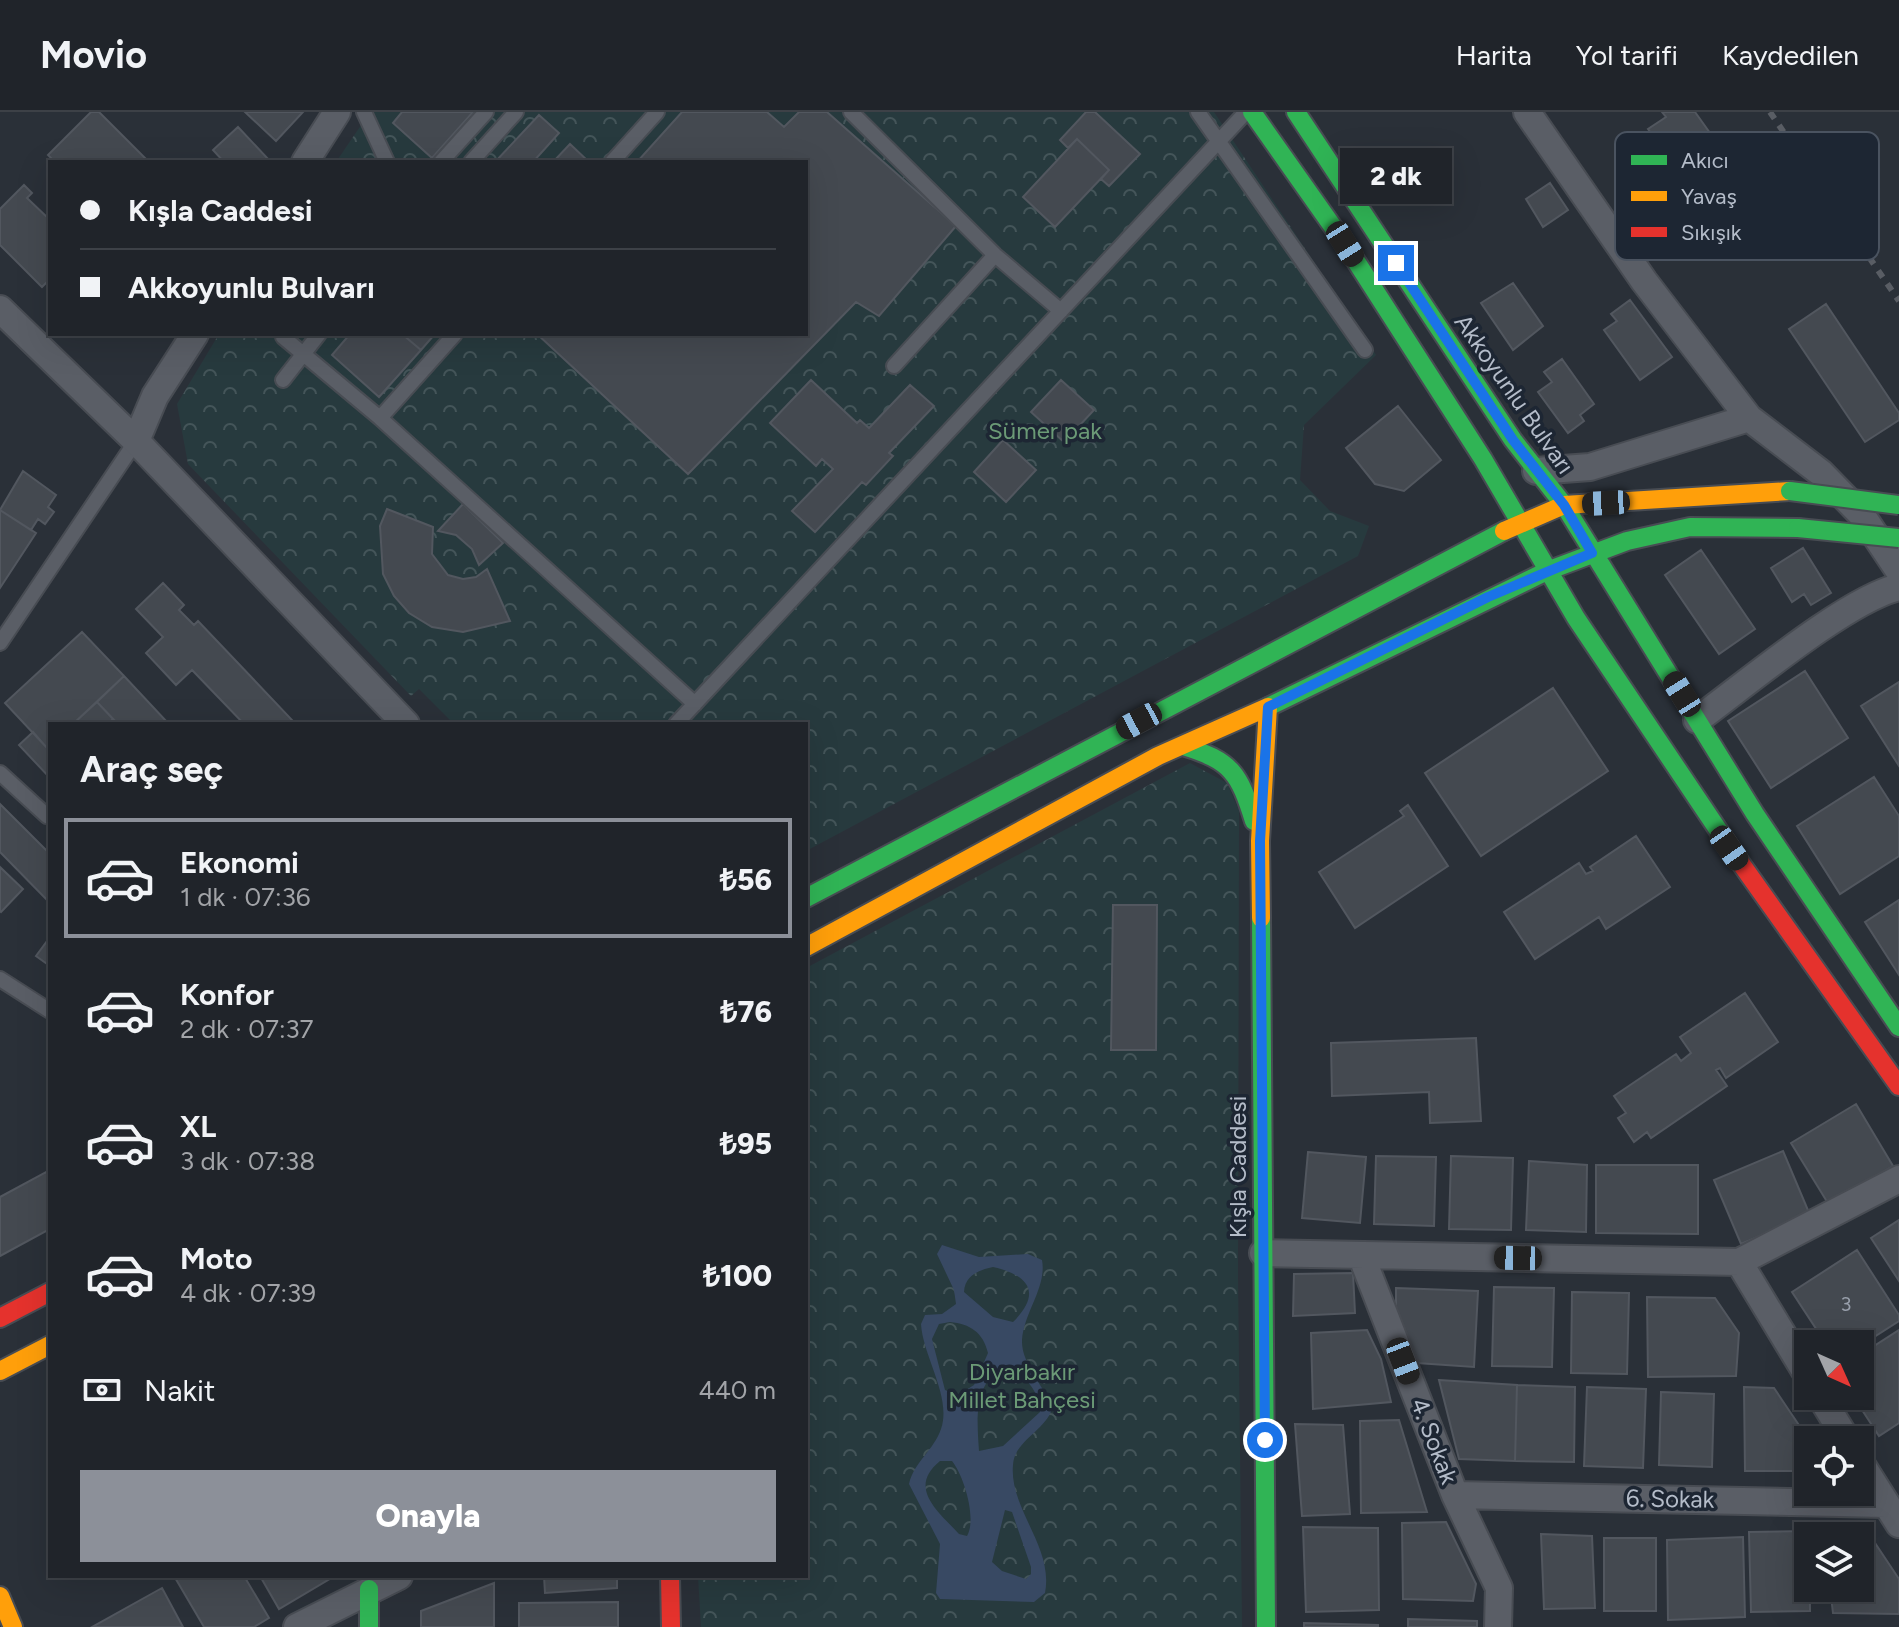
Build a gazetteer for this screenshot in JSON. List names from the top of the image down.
{
  "streets": {
    "main road": ["Akkoyunlu Bulvarı", "Kışla Caddesi"],
    "street": ["4. Sokak", "6. Sokak"]
  },
  "crossings": [
    ["4. Sokak", "6. Sokak"]
  ],
  "parks": ["Sümer pak", "Diyarbakır Millet Bahçesi"],
  "house_numbers": ["3"],
  "legend": ["Akıcı", "Yavaş", "Sıkışık"],
  "north": "bottom right",
  "page": {
    "header": "Movio",
    "nav": ["Harita", "Yol tarifi", "Kaydedilen"],
    "bubble": "2 dk",
    "banner": ["Kışla Caddesi", "Akkoyunlu Bulvarı"],
    "heading": "Araç seç",
    "list": [
      {
        "name": "Ekonomi",
        "note": "1 dk · 07:36",
        "value": "₺56"
      },
      {
        "name": "Konfor",
        "note": "2 dk · 07:37",
        "value": "₺76"
      },
      {
        "name": "XL",
        "note": "3 dk · 07:38",
        "value": "₺95"
      },
      {
        "name": "Moto",
        "note": "4 dk · 07:39",
        "value": "₺100"
      }
    ],
    "pay": ["Nakit", "440 m"],
    "buttons": "Onayla"
  }
}
